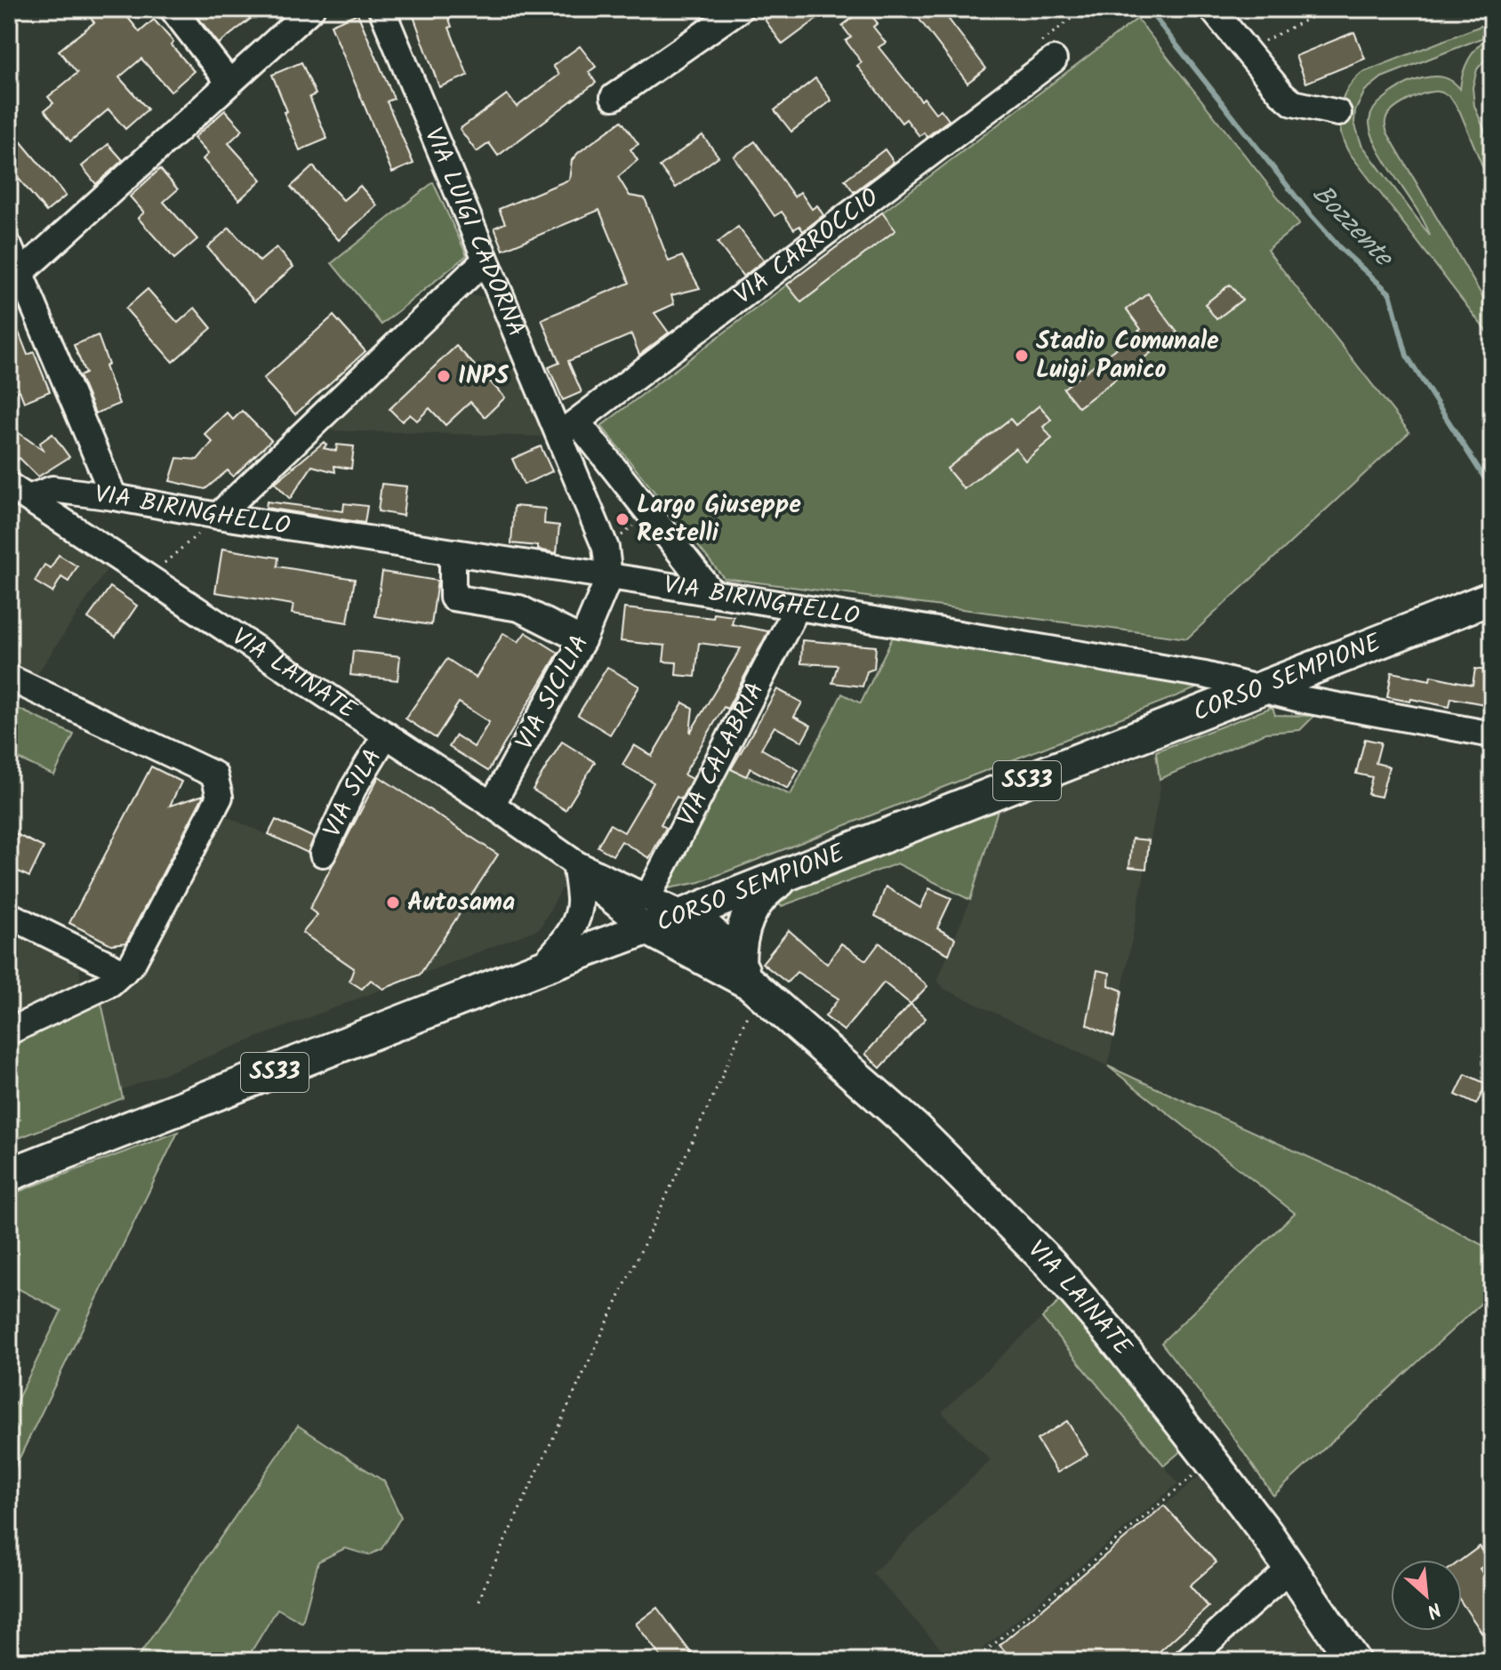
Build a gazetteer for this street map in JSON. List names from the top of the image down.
{
  "streets": {
    "main road": ["VIA LAINATE", "CORSO SEMPIONE", "SS33"],
    "street": [
      "VIA LUIGI CADORNA",
      "VIA CARROCCIO",
      "VIA BIRINGHELLO",
      "VIA SICILIA",
      "VIA CALABRIA",
      "VIA SILA"
    ]
  },
  "crossings": [
    ["VIA LUIGI CADORNA", "VIA CARROCCIO"],
    ["VIA LUIGI CADORNA", "VIA BIRINGHELLO"],
    ["VIA LUIGI CADORNA", "VIA SICILIA"],
    ["VIA BIRINGHELLO", "VIA LAINATE"],
    ["VIA BIRINGHELLO", "CORSO SEMPIONE"],
    ["VIA BIRINGHELLO", "VIA SICILIA"],
    ["VIA BIRINGHELLO", "VIA CALABRIA"],
    ["VIA LAINATE", "CORSO SEMPIONE"],
    ["VIA LAINATE", "VIA SICILIA"],
    ["VIA LAINATE", "VIA CALABRIA"],
    ["VIA LAINATE", "VIA SILA"]
  ],
  "water": ["Bozzente"],
  "places": [
    "Stadio Comunale Luigi Panico",
    "INPS",
    "Largo Giuseppe Restelli",
    "Autosama"
  ],
  "north": "bottom right"
}
